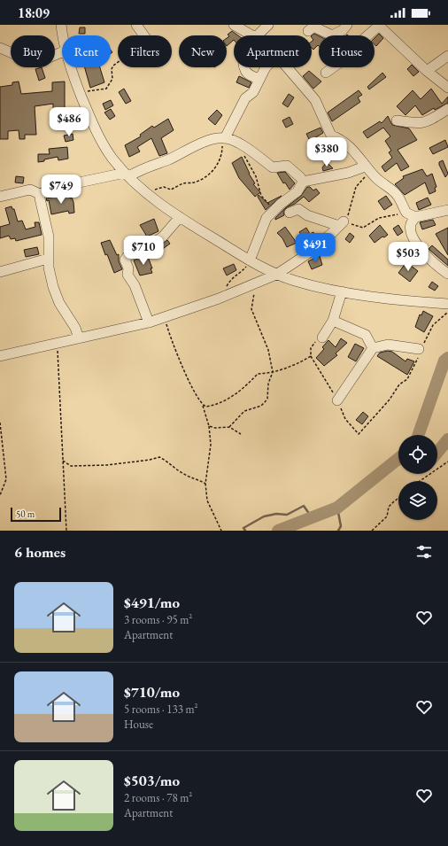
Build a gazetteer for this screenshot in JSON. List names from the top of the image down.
{
  "scale_bar": "50 m",
  "page": {
    "status": "18:09",
    "chip": [
      "Buy",
      "Rent",
      "Filters",
      "New",
      "Apartment",
      "House"
    ],
    "price": [
      "$486",
      "$380",
      "$749",
      "$491",
      "$710",
      "$503"
    ],
    "scale": "50 m",
    "heading": "6 homes",
    "list": [
      {
        "name": "$491/mo",
        "note": "3 rooms · 95 m² · Apartment"
      },
      {
        "name": "$710/mo",
        "note": "5 rooms · 133 m² · House"
      },
      {
        "name": "$503/mo",
        "note": "2 rooms · 78 m² · Apartment"
      }
    ]
  }
}
